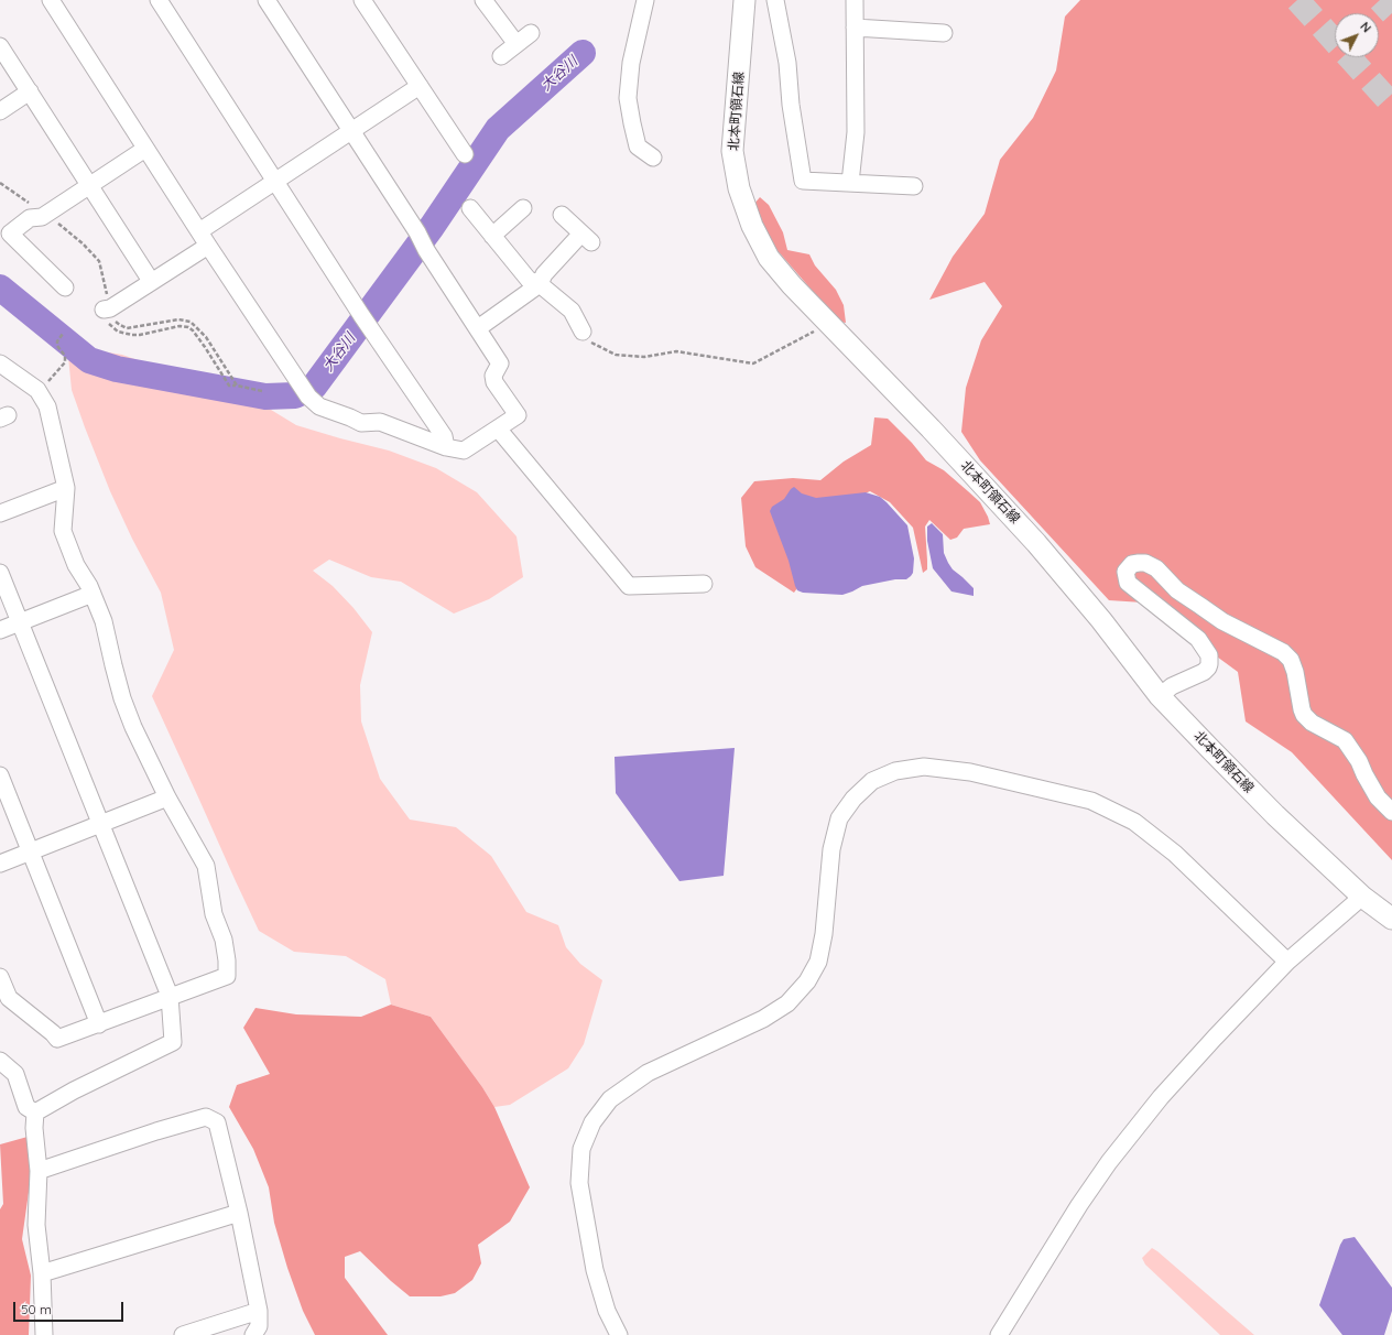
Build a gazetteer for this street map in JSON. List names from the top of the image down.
{
  "streets": {
    "main road": ["北本町領石線"]
  },
  "water": ["大谷川"],
  "scale_bar": "50 m",
  "north": "top right"
}
